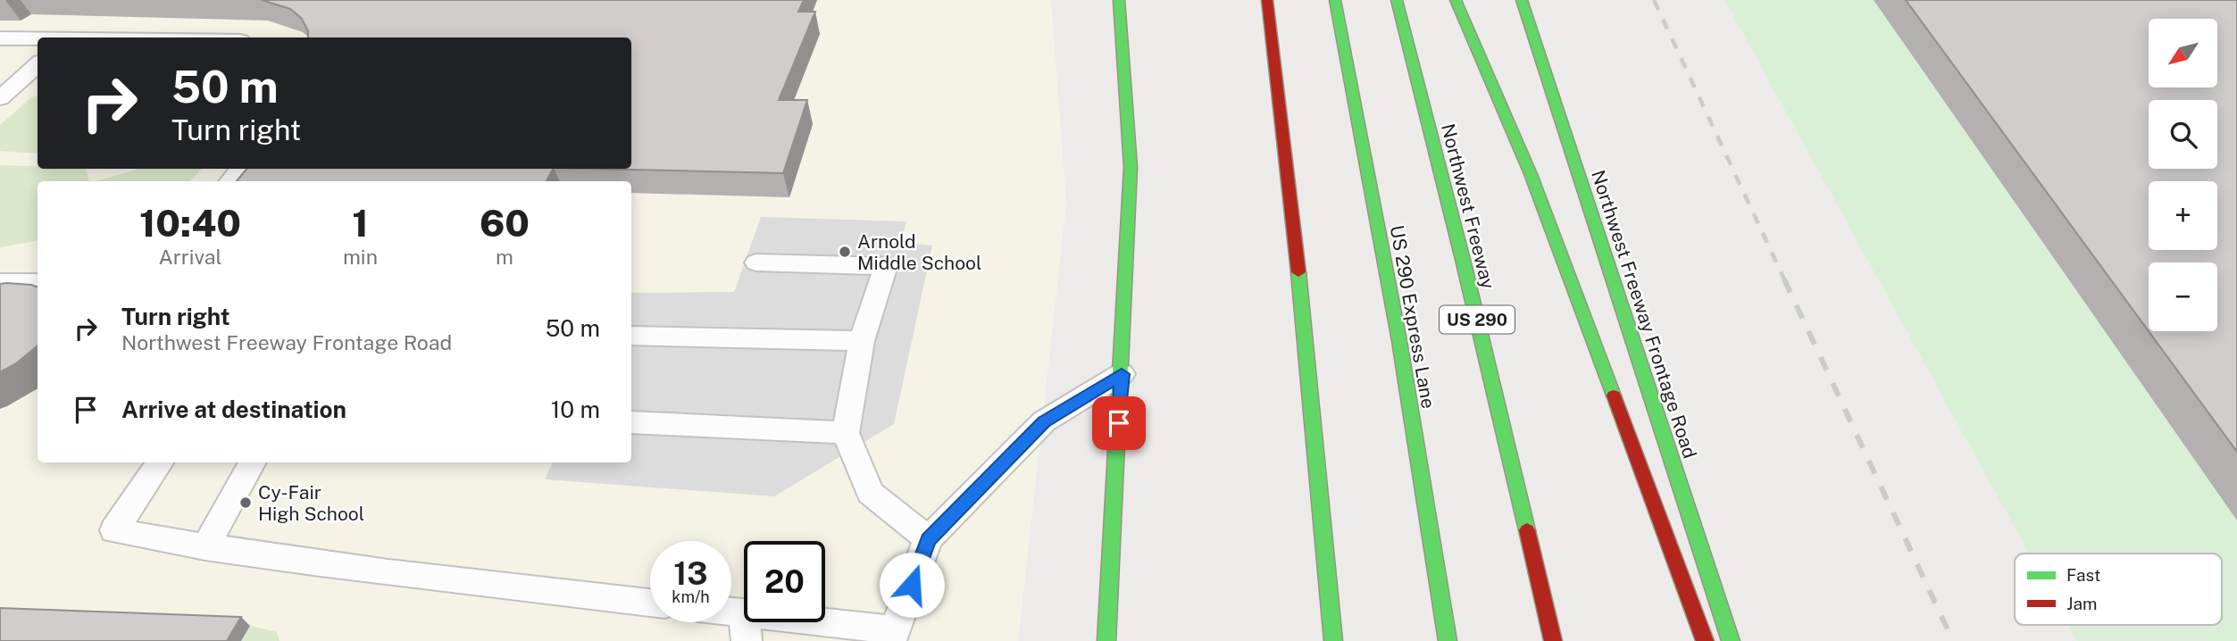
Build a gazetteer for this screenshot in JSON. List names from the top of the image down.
{
  "streets": {
    "main road": [
      "Northwest Freeway",
      "Northwest Freeway Frontage Road",
      "US 290 Express Lane",
      "US 290"
    ]
  },
  "places": ["Arnold Middle School", "Cy-Fair High School"],
  "legend": ["Fast", "Jam"],
  "north": "bottom left",
  "page": {
    "map_buttons": ["+", "−"],
    "turn": ["50 m", "Turn right"],
    "eta": [
      "10:40",
      "Arrival",
      "1",
      "min",
      "60",
      "m"
    ],
    "list": [
      {
        "name": "Turn right",
        "note": "Northwest Freeway Frontage Road",
        "value": "50 m"
      },
      {
        "name": "Arrive at destination",
        "value": "10 m"
      }
    ],
    "speed": "13 km/h",
    "limit": "20"
  }
}
